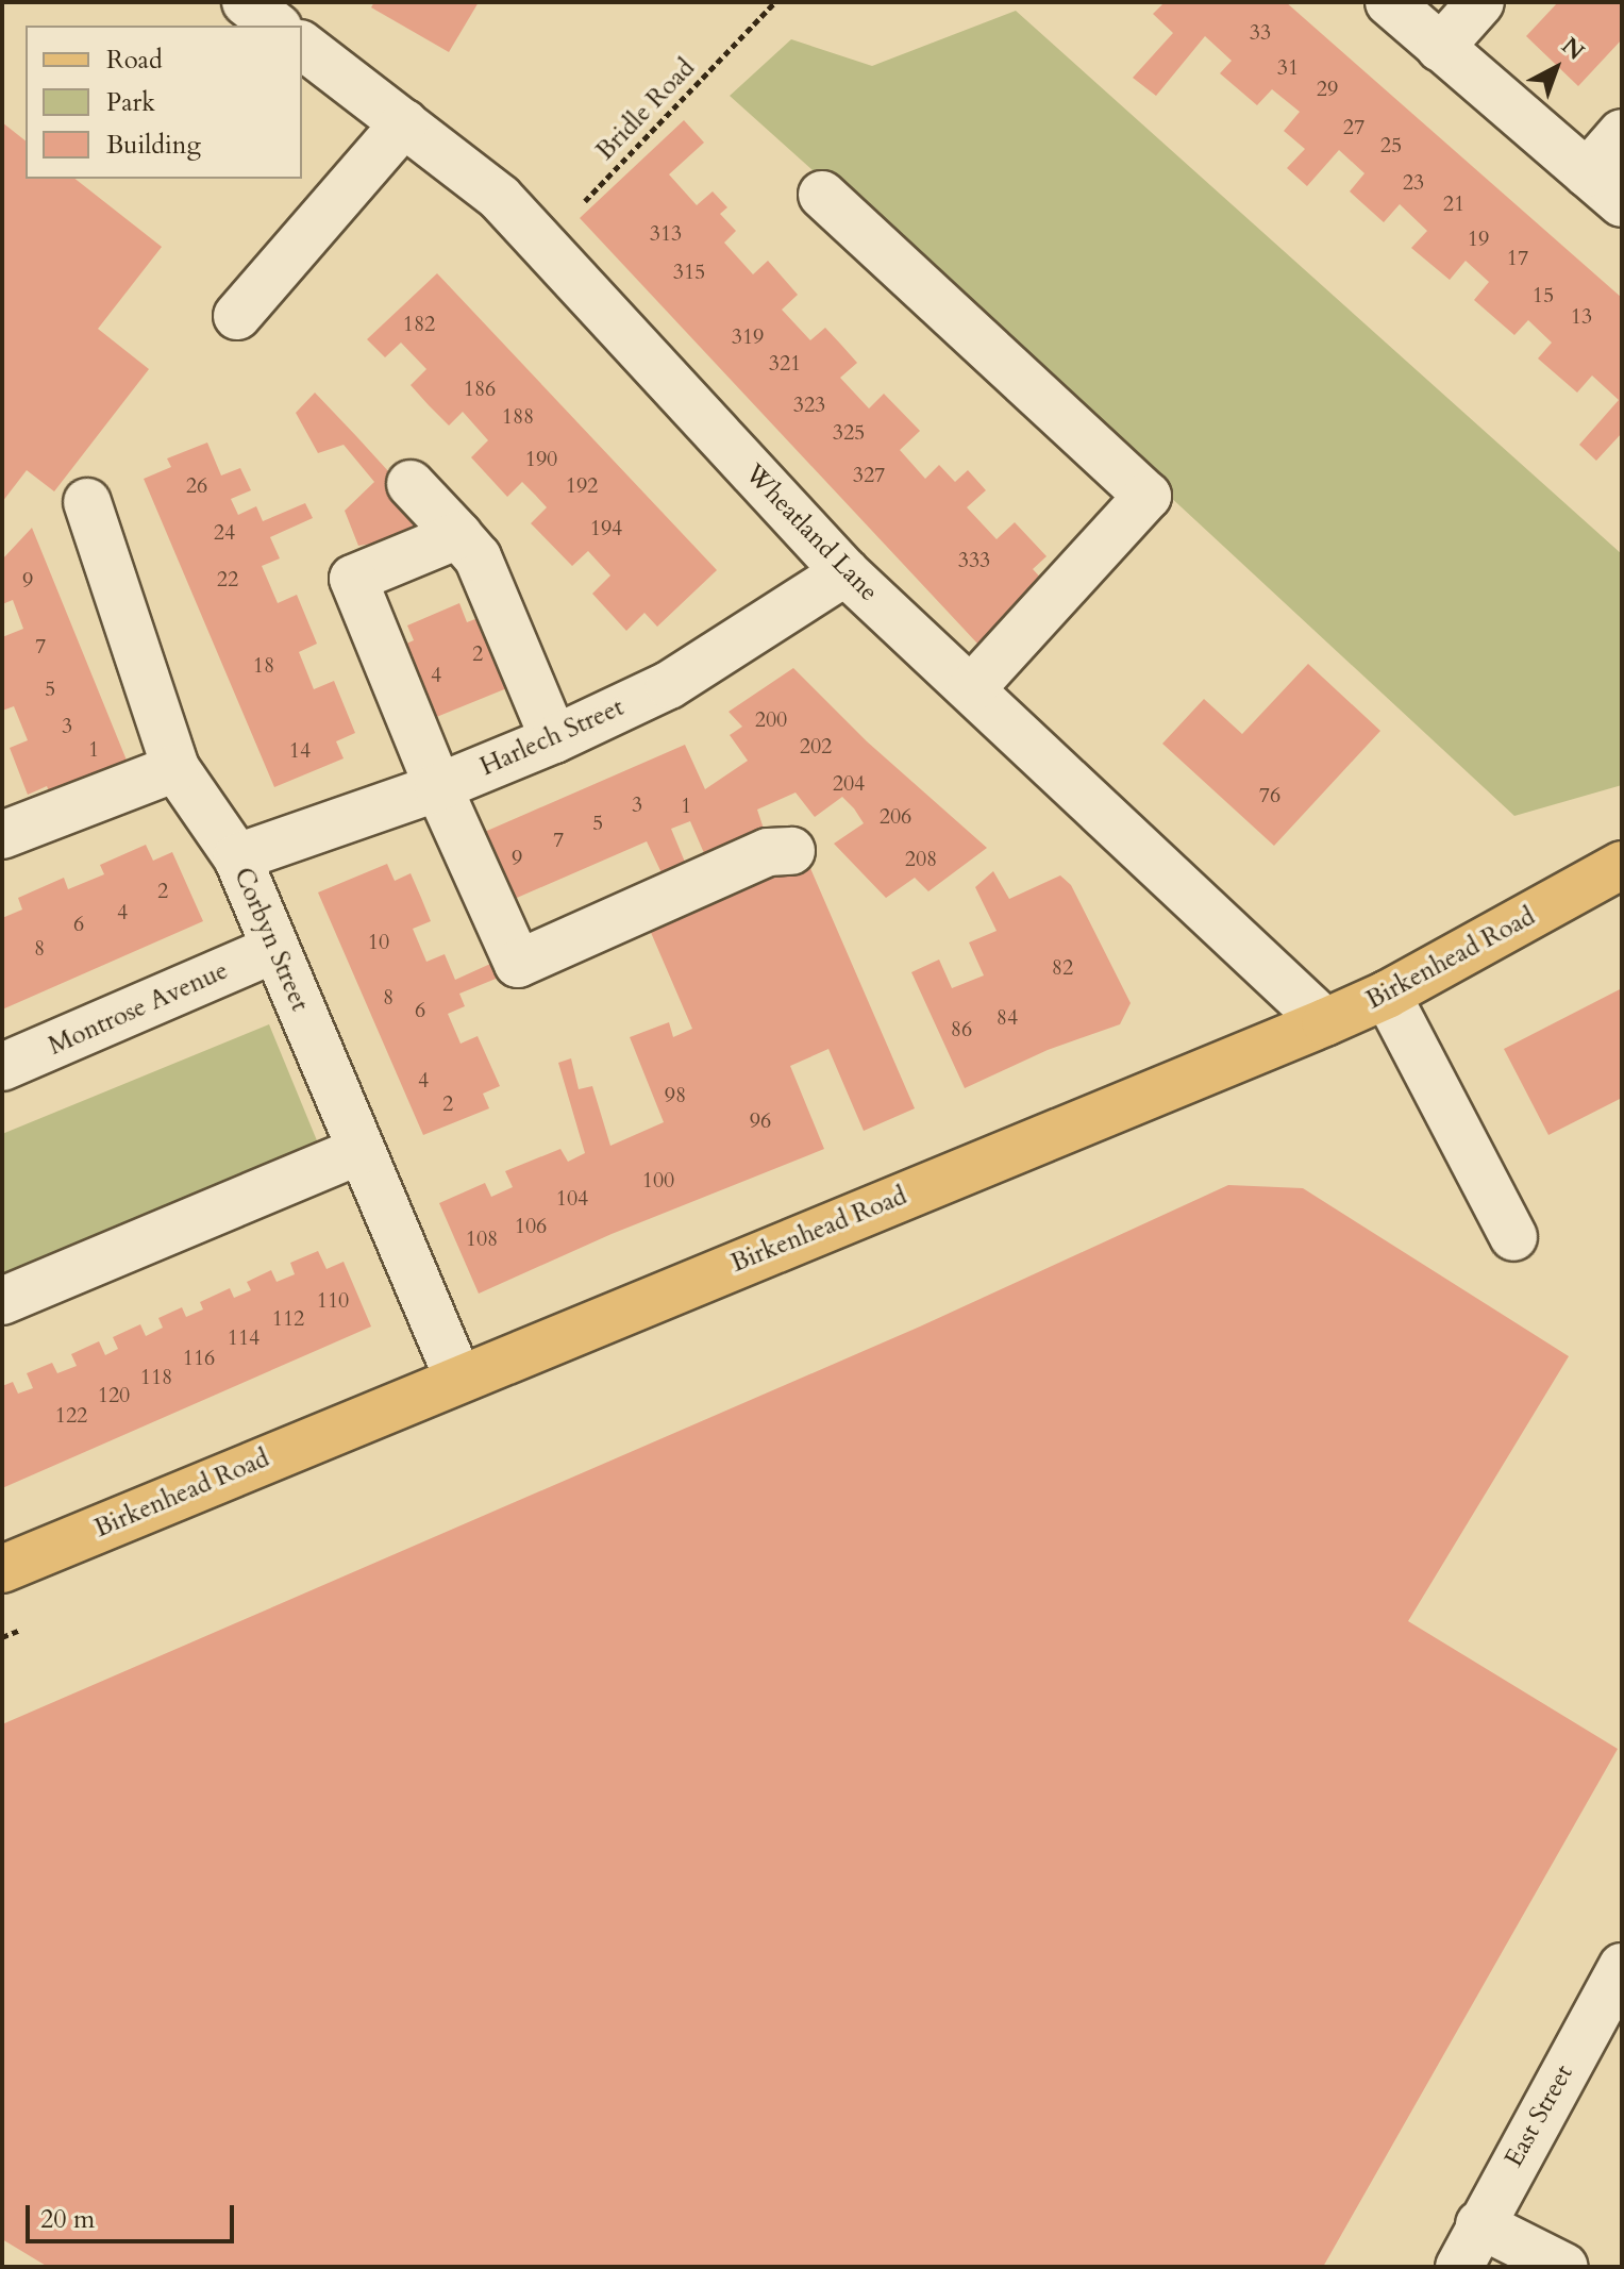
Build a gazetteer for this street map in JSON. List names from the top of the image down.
{
  "streets": {
    "main road": ["Birkenhead Road"],
    "street": [
      "Wheatland Lane",
      "Harlech Street",
      "Corbyn Street",
      "Montrose Avenue",
      "East Street"
    ],
    "path": ["Bridle Road"]
  },
  "crossings": [
    ["Bridle Road", "Wheatland Lane"],
    ["Wheatland Lane", "Harlech Street"],
    ["Wheatland Lane", "Birkenhead Road"],
    ["Harlech Street", "Corbyn Street"],
    ["Corbyn Street", "Birkenhead Road"],
    ["Corbyn Street", "Montrose Avenue"]
  ],
  "house_numbers": [
    "33",
    "31",
    "29",
    "27",
    "25",
    "23",
    "21",
    "313",
    "19",
    "17",
    "315",
    "15",
    "13",
    "182",
    "319",
    "321",
    "186",
    "323",
    "188",
    "325",
    "190",
    "327",
    "26",
    "192",
    "194",
    "24",
    "333",
    "22",
    "9",
    "7",
    "2",
    "18",
    "4",
    "5",
    "200",
    "3",
    "202",
    "1",
    "14",
    "204",
    "76",
    "3",
    "1",
    "206",
    "5",
    "7",
    "9",
    "208",
    "2",
    "4",
    "6",
    "10",
    "8",
    "82",
    "8",
    "6",
    "84",
    "86",
    "4",
    "98",
    "2",
    "96",
    "100",
    "104",
    "106",
    "108",
    "110",
    "112",
    "114",
    "116",
    "118",
    "120",
    "122"
  ],
  "legend": ["Road", "Park", "Building"],
  "scale_bar": "20 m",
  "north": "top right"
}
